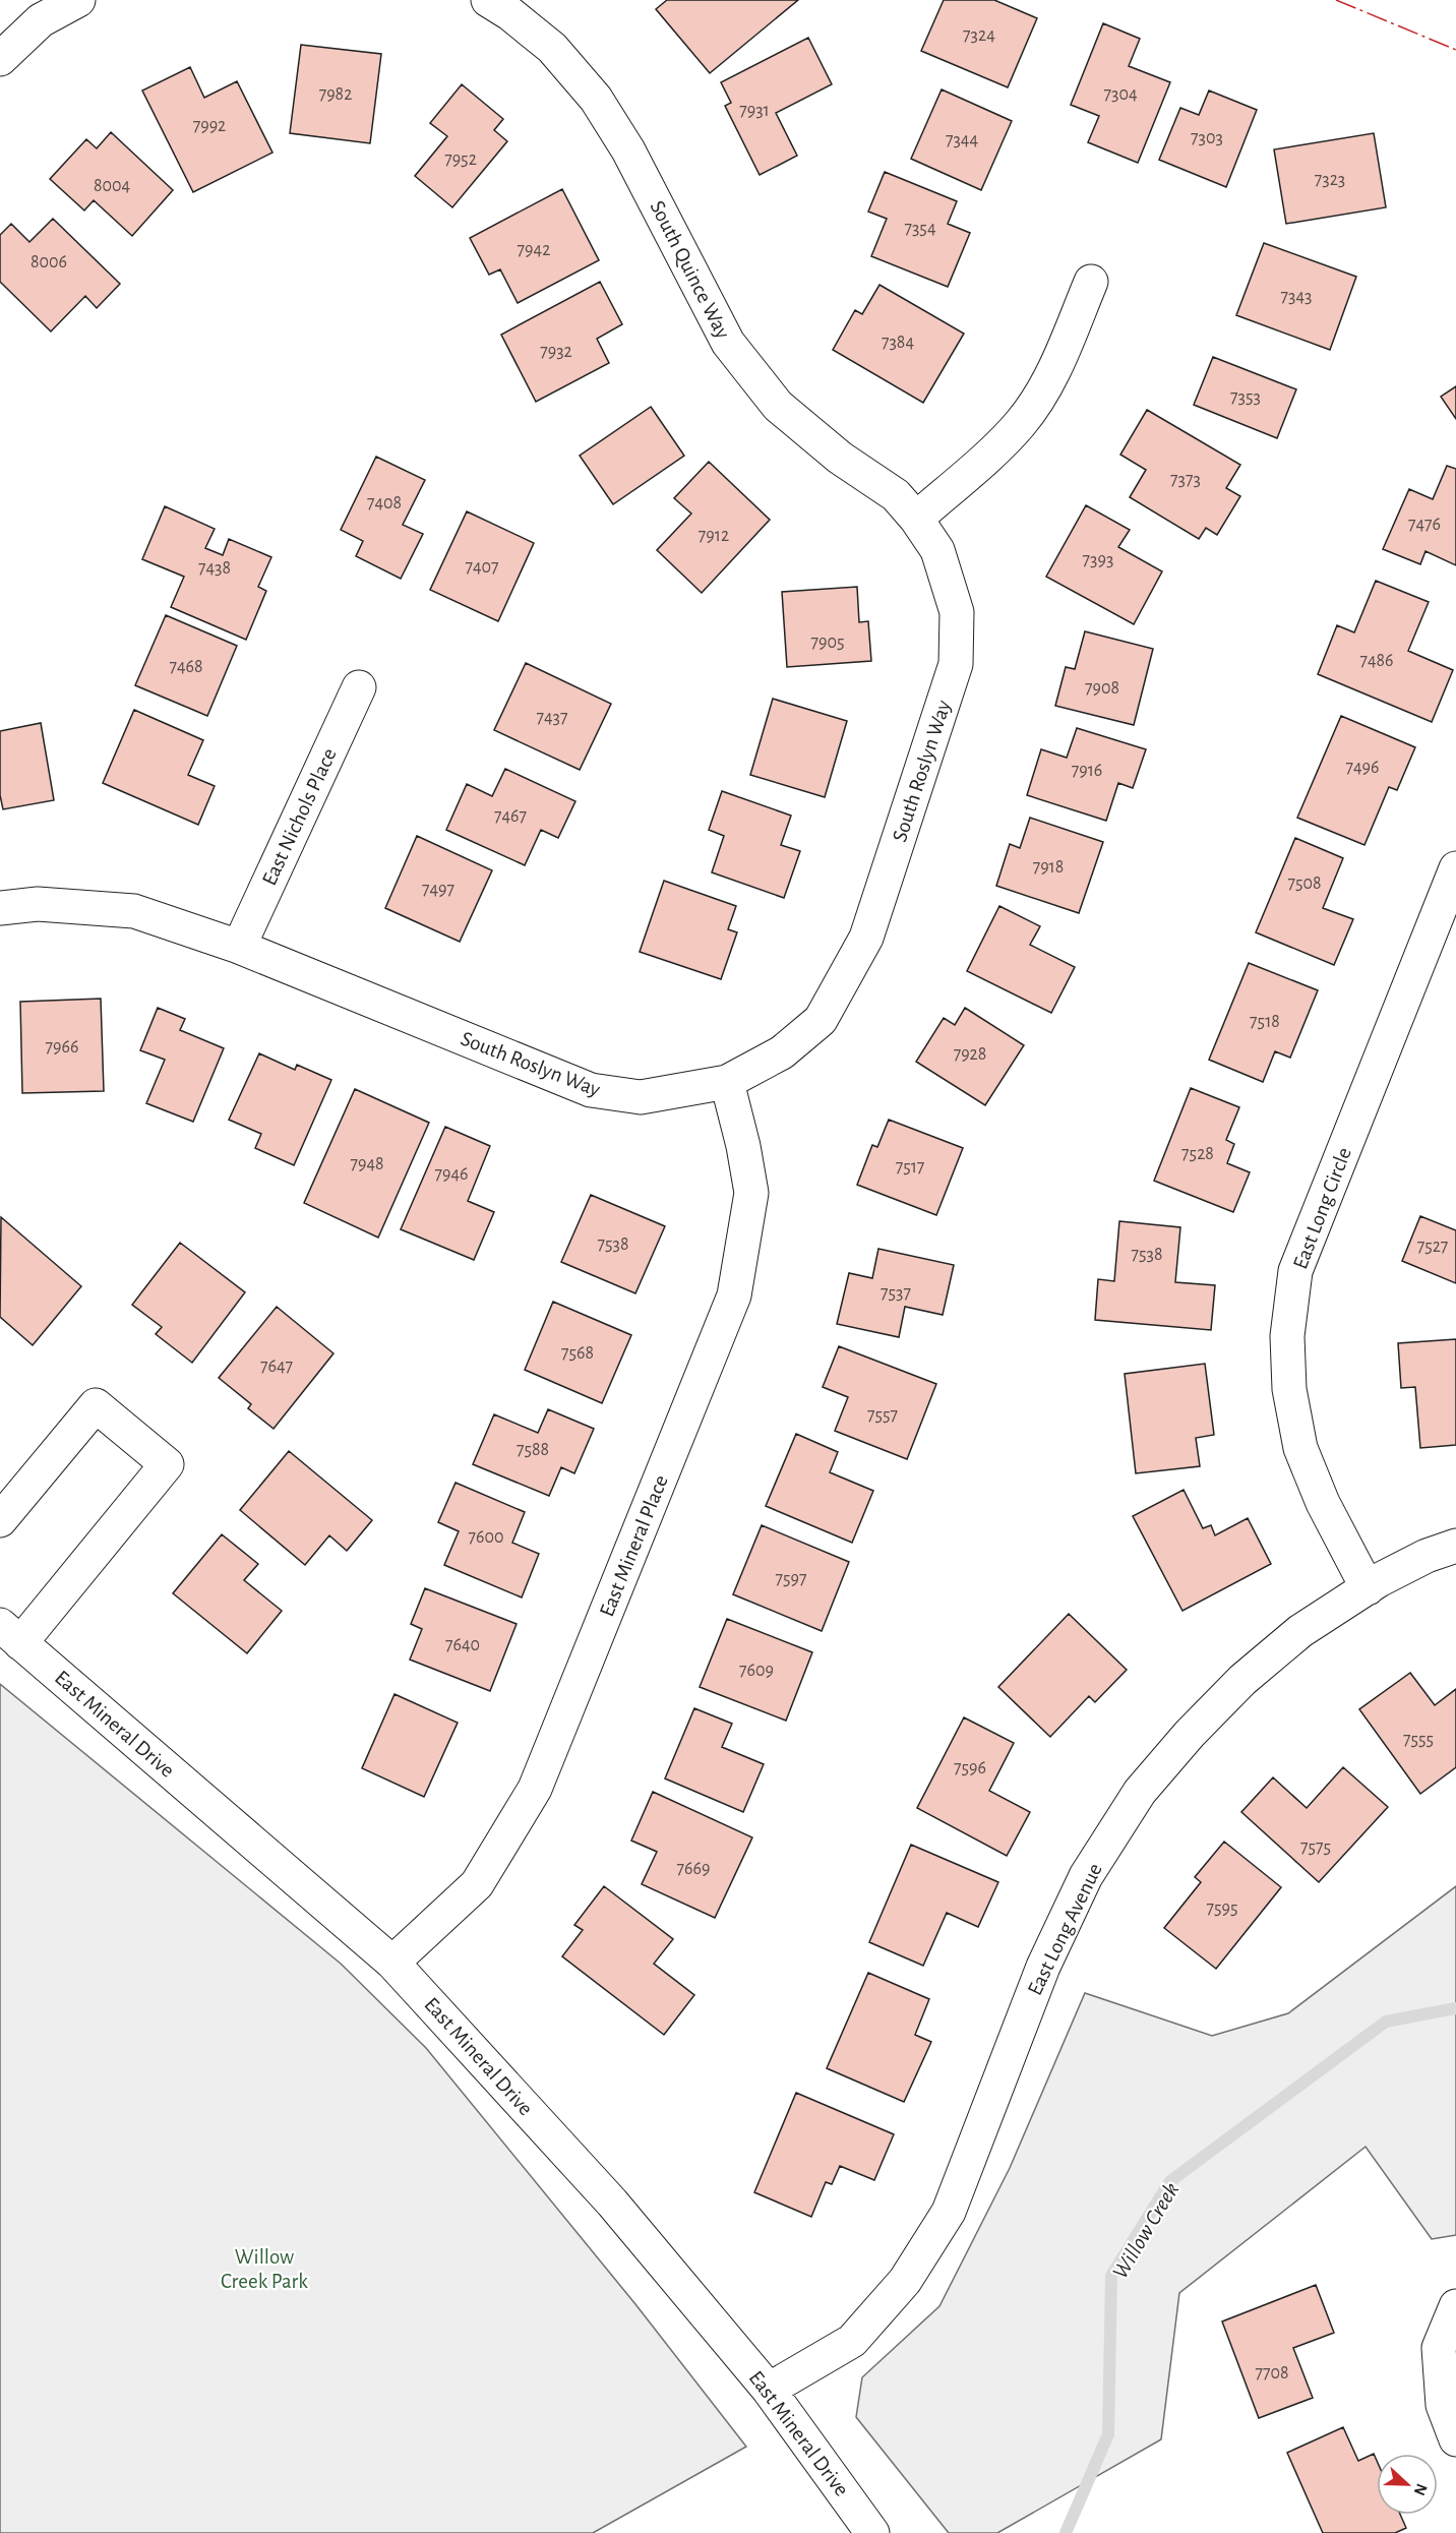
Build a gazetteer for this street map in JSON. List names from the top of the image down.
{
  "streets": {
    "street": [
      "South Quince Way",
      "South Roslyn Way",
      "East Nichols Place",
      "East Long Circle",
      "East Mineral Place",
      "East Mineral Drive",
      "East Long Avenue"
    ]
  },
  "crossings": [
    ["South Quince Way", "South Roslyn Way"],
    ["South Roslyn Way", "East Nichols Place"],
    ["South Roslyn Way", "East Mineral Place"],
    ["East Long Circle", "East Long Avenue"],
    ["East Mineral Place", "East Mineral Drive"],
    ["East Mineral Drive", "East Long Avenue"]
  ],
  "water": ["Willow Creek"],
  "parks": ["Willow Creek Park"],
  "house_numbers": [
    "7324",
    "7982",
    "7304",
    "7931",
    "7992",
    "7303",
    "7344",
    "7952",
    "7323",
    "8004",
    "7354",
    "7942",
    "8006",
    "7343",
    "7384",
    "7932",
    "7353",
    "7373",
    "7408",
    "7476",
    "7912",
    "7393",
    "7407",
    "7438",
    "7905",
    "7486",
    "7468",
    "7908",
    "7437",
    "7496",
    "7916",
    "7467",
    "7918",
    "7508",
    "7497",
    "7518",
    "7966",
    "7928",
    "7528",
    "7948",
    "7517",
    "7946",
    "7538",
    "7527",
    "7538",
    "7537",
    "7568",
    "7647",
    "7557",
    "7588",
    "7600",
    "7597",
    "7640",
    "7609",
    "7555",
    "7596",
    "7575",
    "7669",
    "7595",
    "7708"
  ],
  "north": "right"
}
